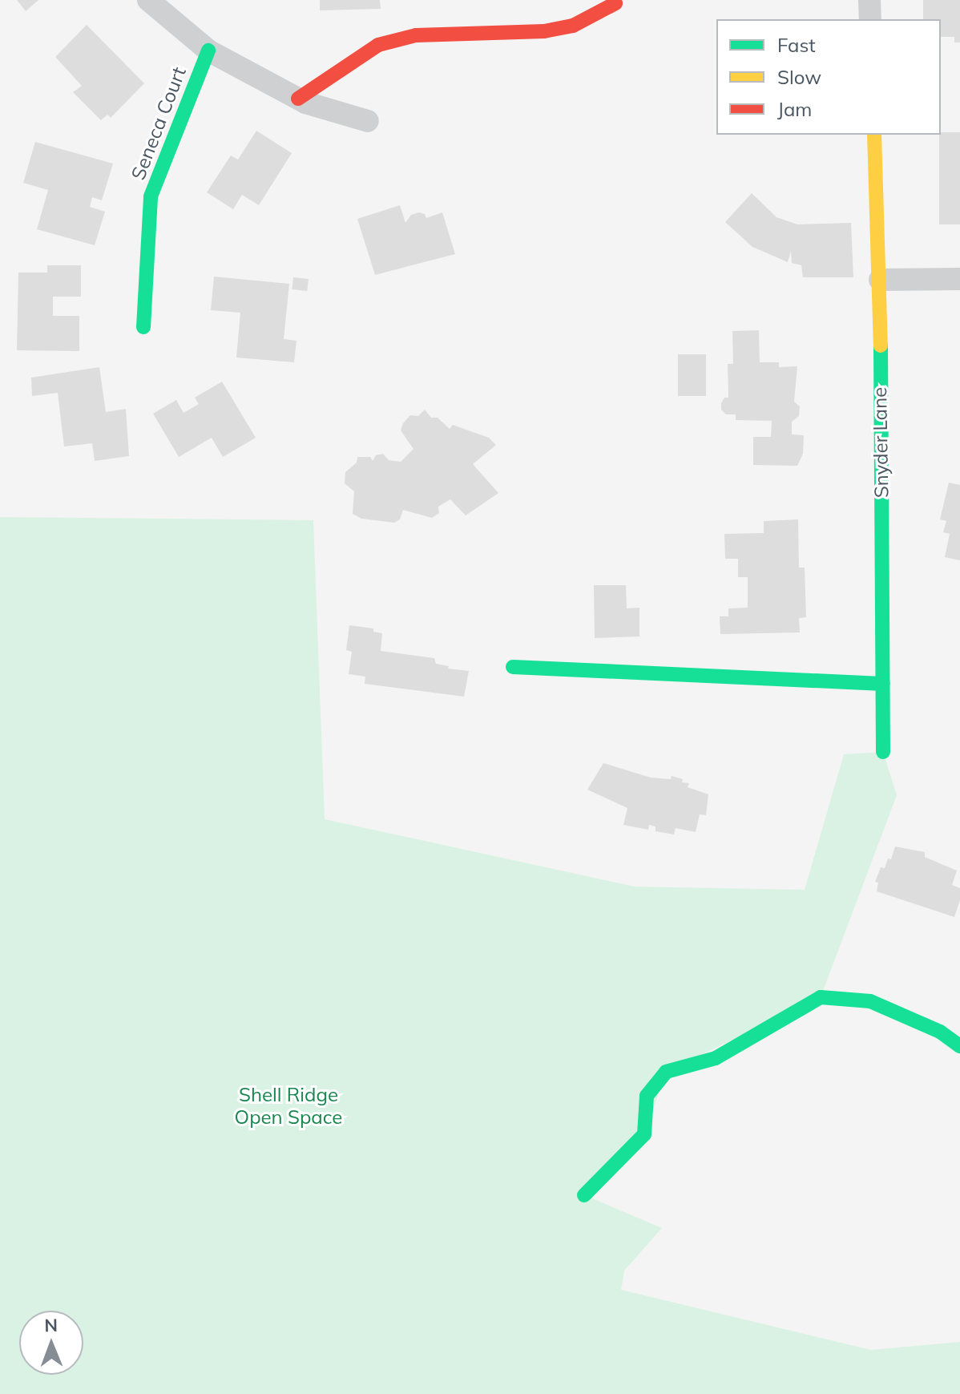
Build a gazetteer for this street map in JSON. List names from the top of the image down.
{
  "streets": {
    "street": ["Seneca Court", "Snyder Lane"]
  },
  "parks": ["Shell Ridge Open Space"],
  "legend": ["Fast", "Slow", "Jam"],
  "north": "top"
}
